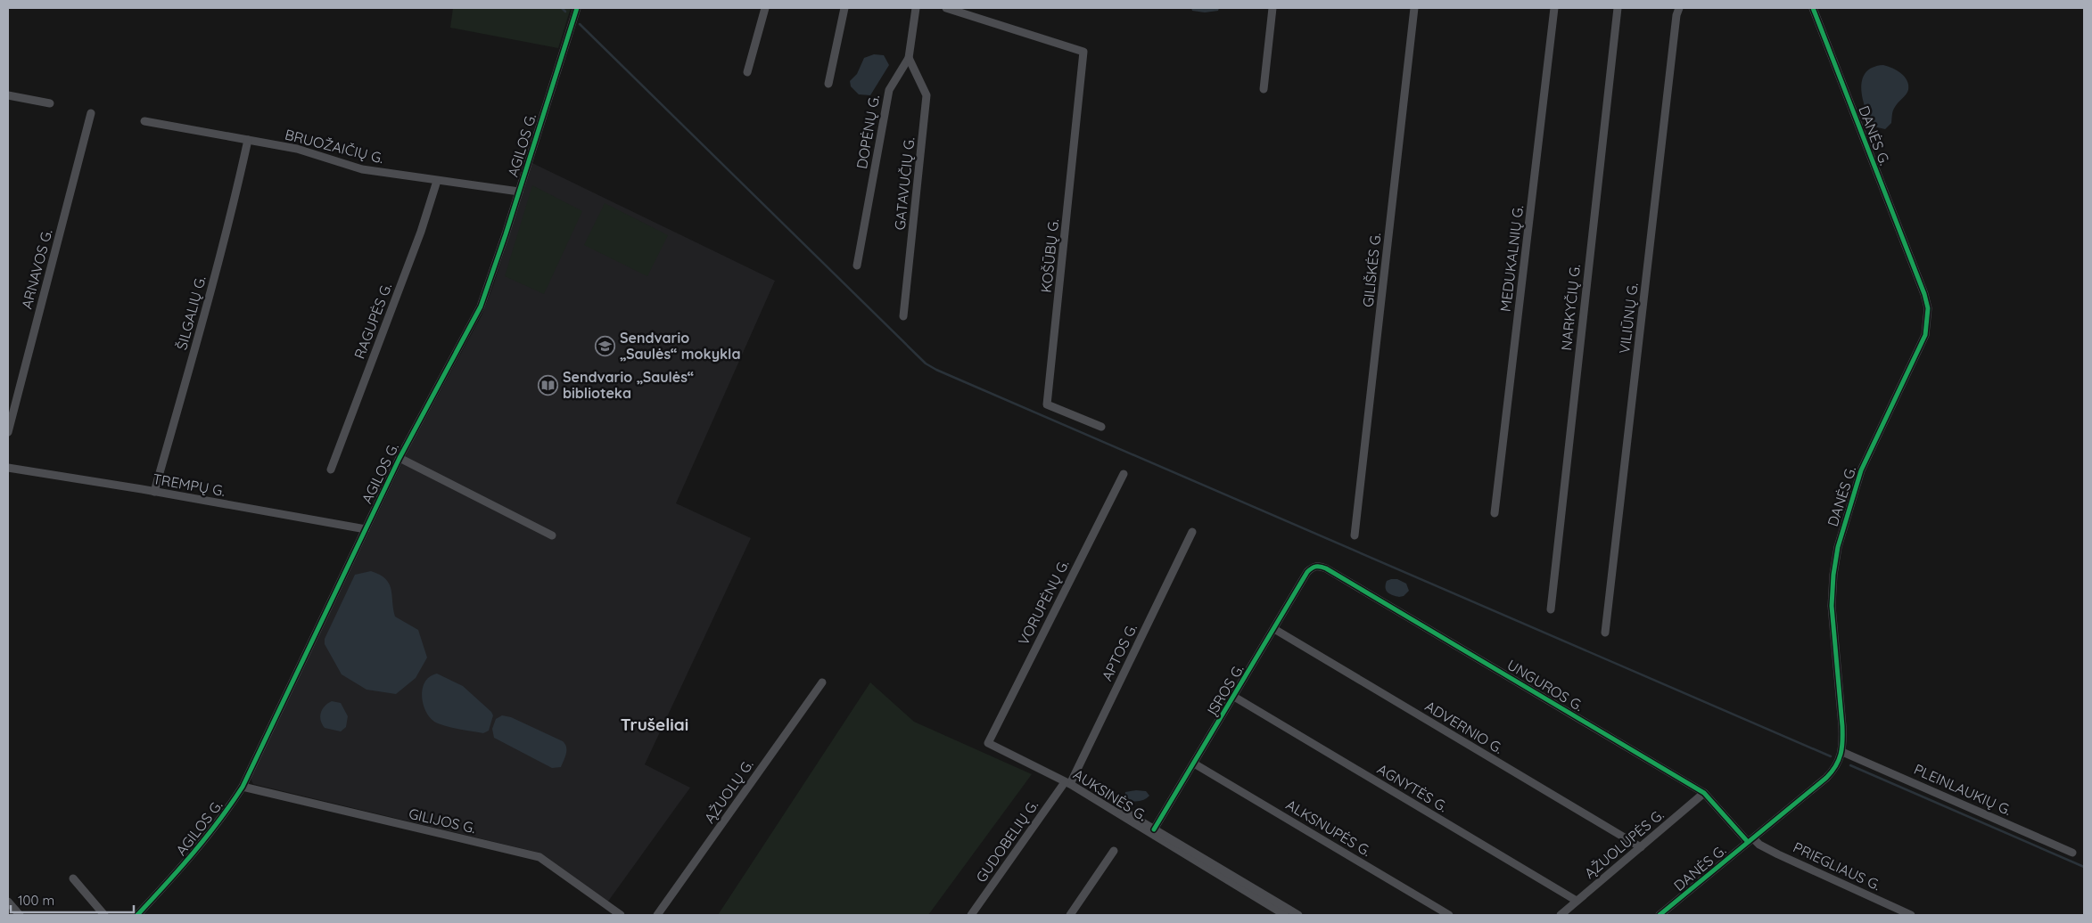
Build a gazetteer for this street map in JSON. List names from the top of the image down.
{
  "streets": {
    "street": [
      "DOPĖNŲ G.",
      "DANĖS G.",
      "AGILOS G.",
      "BRUOŽAIČIŲ G.",
      "GATAVUČIŲ G.",
      "KOŠŪBŲ G.",
      "MEDUKALNIŲ G.",
      "ARNAVOS G.",
      "GILIŠKĖS G.",
      "NARKYČIŲ G.",
      "ŠILGALIŲ G.",
      "VILIŪNŲ G.",
      "RAGUPĖS G.",
      "TREMPŲ G.",
      "VORUPĖNŲ G.",
      "APTOS G.",
      "UNGUROS G.",
      "ĮSROS G.",
      "ADVERNIO G.",
      "AGNYTĖS G.",
      "PLEINLAUKIŲ G.",
      "ĄŽUOLŲ G.",
      "AUKSINĖS G.",
      "GILIJOS G.",
      "ALKSNUPĖS G.",
      "GUDOBELIŲ G.",
      "ĄŽUOLUPĖS G.",
      "PRIEGLIAUS G."
    ]
  },
  "crossings": [
    ["DOPĖNŲ G.", "GATAVUČIŲ G."],
    ["DANĖS G.", "UNGUROS G."],
    ["DANĖS G.", "PLEINLAUKIŲ G."],
    ["DANĖS G.", "PRIEGLIAUS G."],
    ["AGILOS G.", "BRUOŽAIČIŲ G."],
    ["AGILOS G.", "TREMPŲ G."],
    ["AGILOS G.", "GILIJOS G."],
    ["BRUOŽAIČIŲ G.", "ŠILGALIŲ G."],
    ["BRUOŽAIČIŲ G.", "RAGUPĖS G."],
    ["ŠILGALIŲ G.", "TREMPŲ G."],
    ["VORUPĖNŲ G.", "AUKSINĖS G."],
    ["APTOS G.", "AUKSINĖS G."],
    ["APTOS G.", "GUDOBELIŲ G."],
    ["UNGUROS G.", "ĮSROS G."],
    ["UNGUROS G.", "ĄŽUOLUPĖS G."],
    ["UNGUROS G.", "PRIEGLIAUS G."],
    ["ĮSROS G.", "ADVERNIO G."],
    ["ĮSROS G.", "AGNYTĖS G."],
    ["ĮSROS G.", "ALKSNUPĖS G."],
    ["ADVERNIO G.", "ĄŽUOLUPĖS G."],
    ["AGNYTĖS G.", "ĄŽUOLUPĖS G."],
    ["AUKSINĖS G.", "GUDOBELIŲ G."]
  ],
  "districts": ["Trušeliai"],
  "places": {
    "school or university": ["Sendvario „Saulės“ mokykla"],
    "library": ["Sendvario „Saulės“ biblioteka"]
  },
  "scale_bar": "100 m"
}
